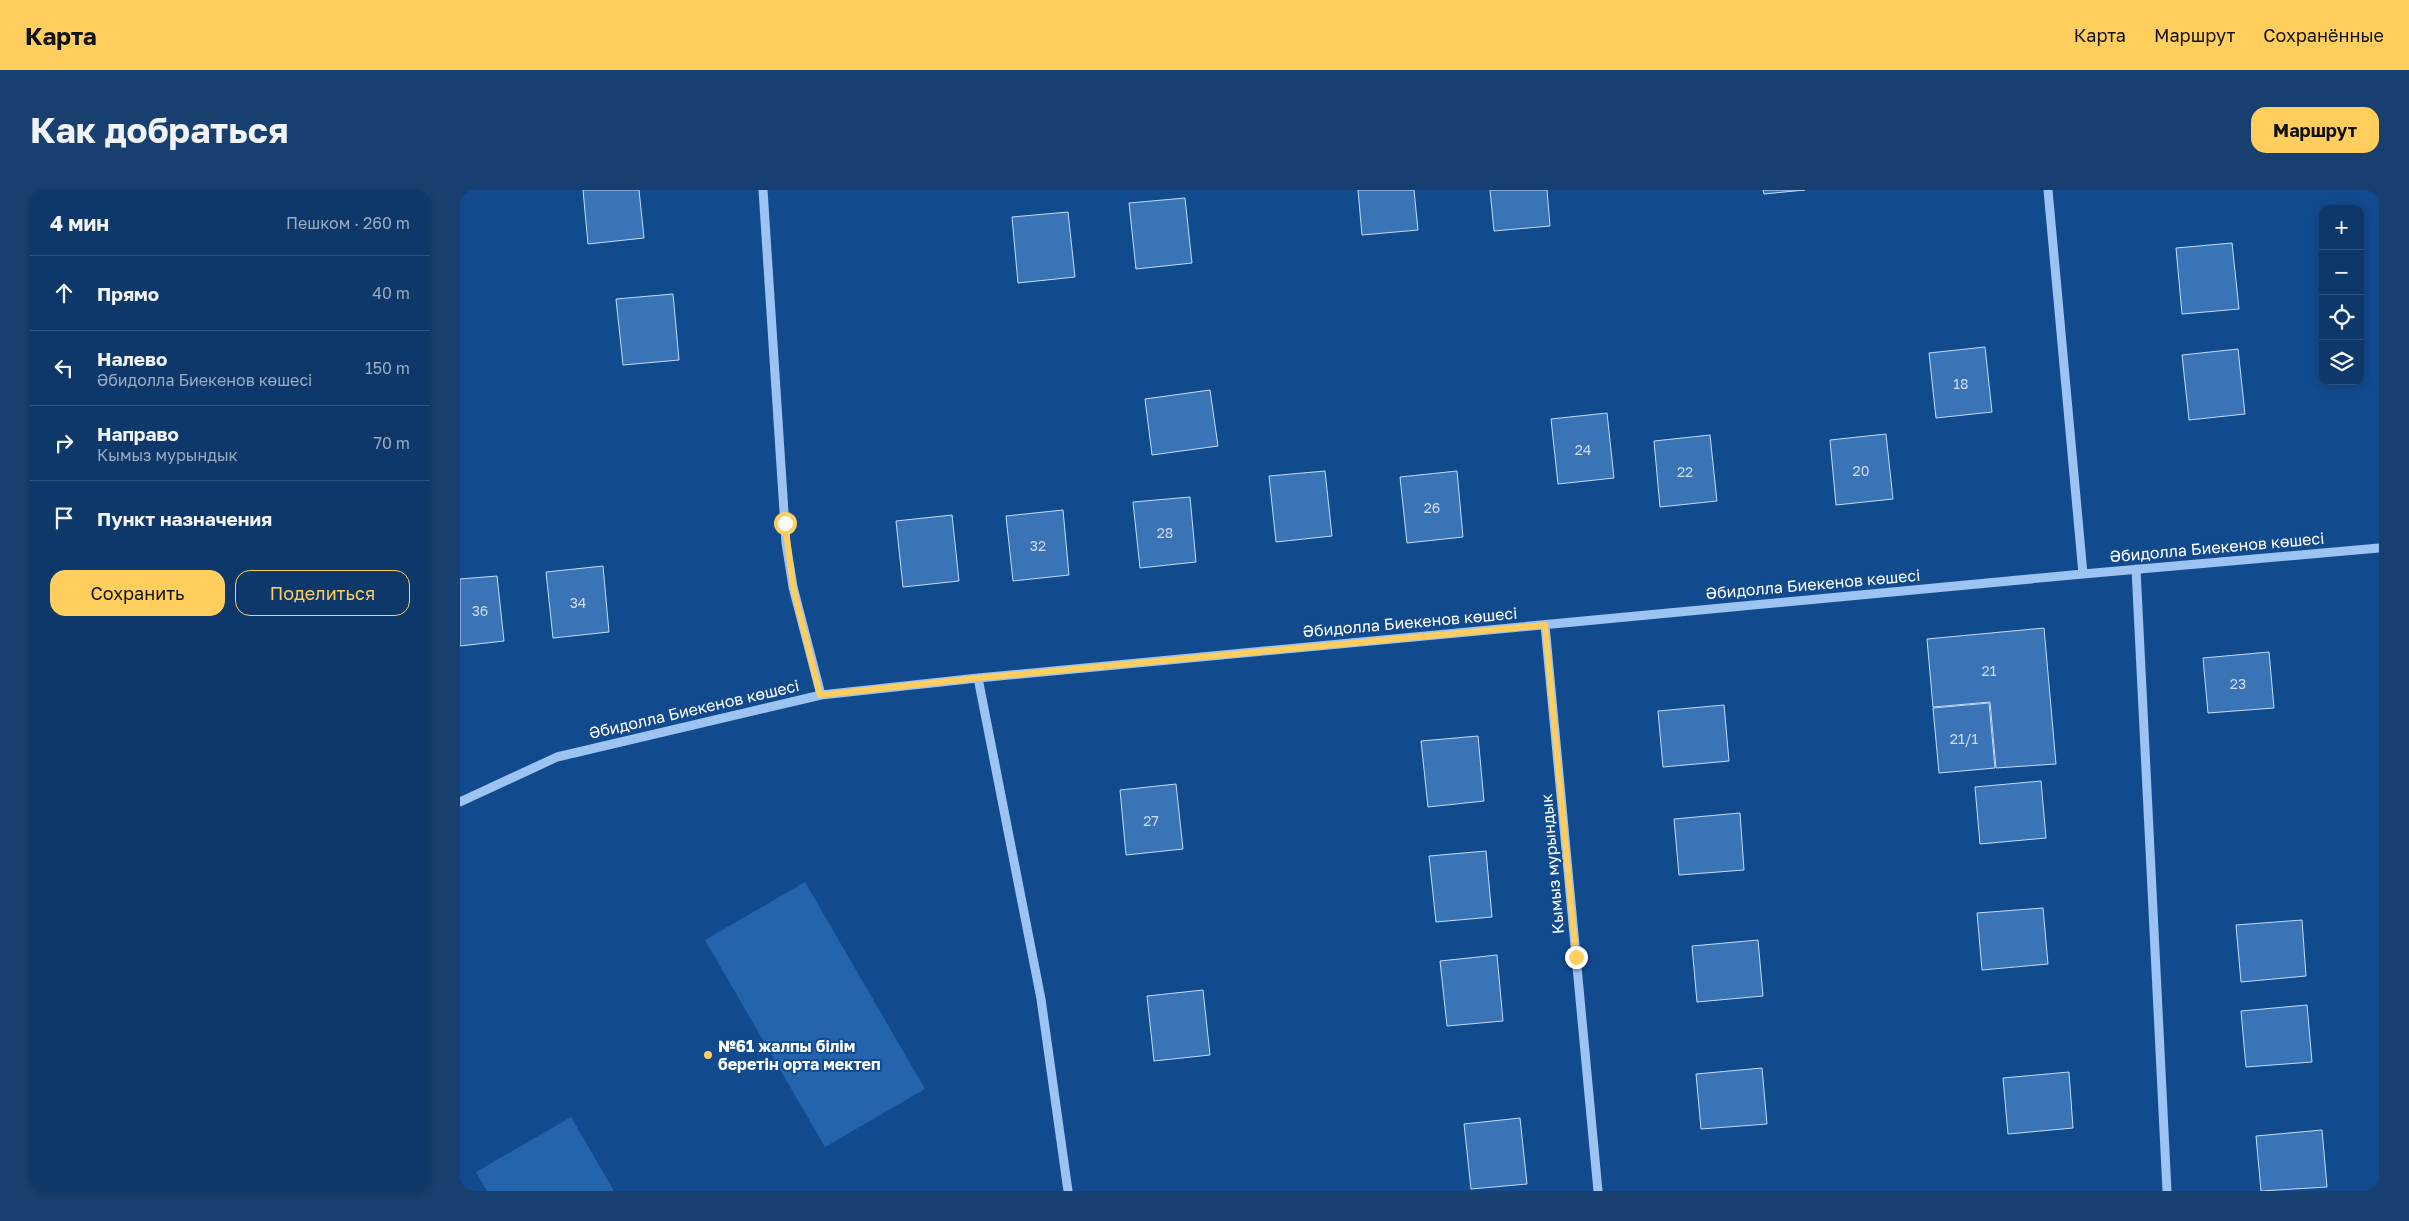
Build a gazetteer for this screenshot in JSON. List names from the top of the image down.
{
  "streets": {
    "street": ["Әбидолла Биекенов көшесі", "Кымыз мурындык"]
  },
  "crossings": [
    ["Әбидолла Биекенов көшесі", "Кымыз мурындык"]
  ],
  "places": ["№61 жалпы білім беретін орта мектеп"],
  "house_numbers": [
    "18",
    "24",
    "20",
    "22",
    "26",
    "28",
    "32",
    "34",
    "36",
    "21",
    "23",
    "21/1",
    "27"
  ],
  "page": {
    "header": "Карта",
    "nav": ["Карта", "Маршрут", "Сохранённые"],
    "buttons": [
      "Маршрут",
      ["Сохранить", "Поделиться"]
    ],
    "title": "Как добраться",
    "heading": ["4 мин", "Пешком · 260 m"],
    "map_buttons": ["+", "−"],
    "list": [
      ["Прямо", "40 m"],
      ["Налево", "Әбидолла Биекенов көшесі", "150 m"],
      ["Направо", "Кымыз мурындык", "70 m"],
      "Пункт назначения"
    ]
  }
}
